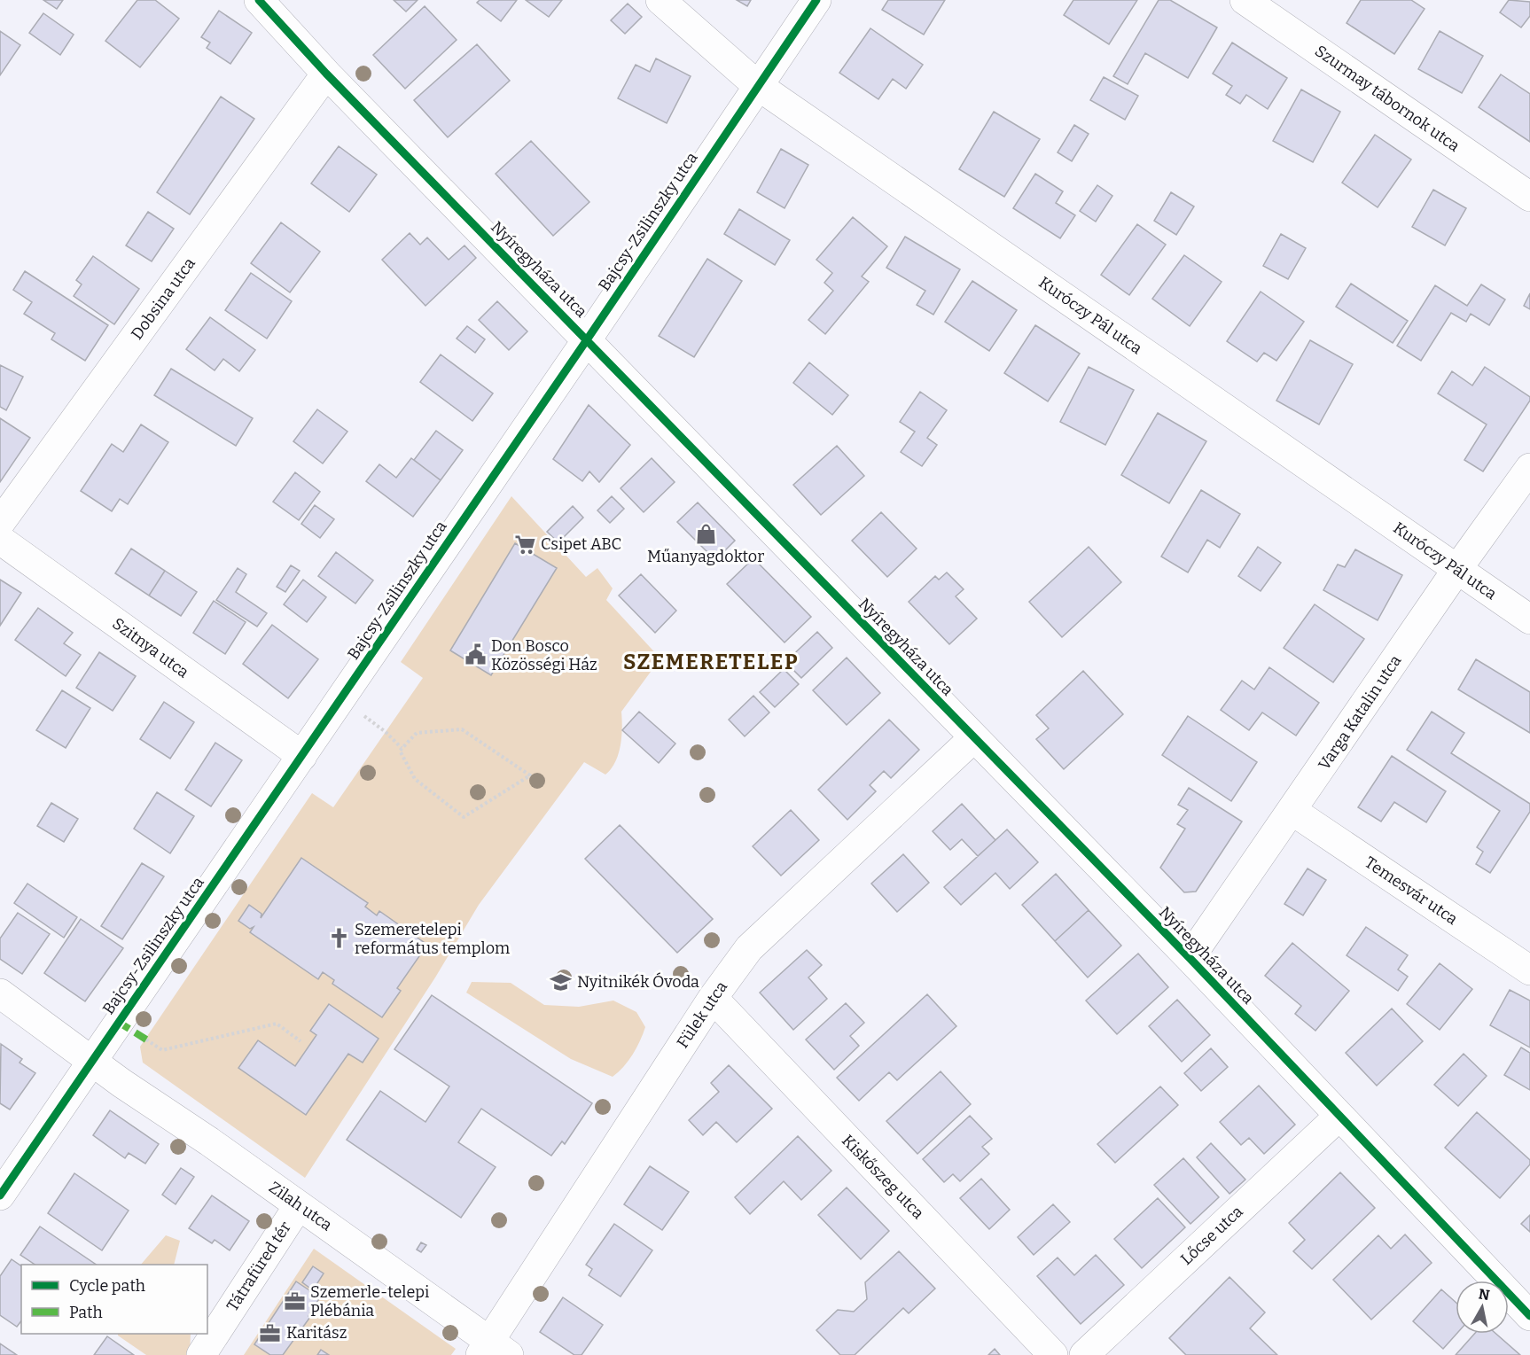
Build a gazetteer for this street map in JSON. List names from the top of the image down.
{
  "streets": {
    "street": [
      "Szurmay tábornok utca",
      "Bajcsy-Zsilinszky utca",
      "Nyíregyháza utca",
      "Dobsina utca",
      "Kuróczy Pál utca",
      "Szitnya utca",
      "Varga Katalin utca",
      "Temesvár utca",
      "Fülek utca",
      "Kiskőszeg utca",
      "Zilah utca",
      "Lőcse utca",
      "Tátrafüred tér"
    ]
  },
  "crossings": [
    ["Bajcsy-Zsilinszky utca", "Nyíregyháza utca"],
    ["Bajcsy-Zsilinszky utca", "Kuróczy Pál utca"],
    ["Bajcsy-Zsilinszky utca", "Szitnya utca"],
    ["Bajcsy-Zsilinszky utca", "Zilah utca"],
    ["Nyíregyháza utca", "Dobsina utca"],
    ["Nyíregyháza utca", "Varga Katalin utca"],
    ["Nyíregyháza utca", "Fülek utca"],
    ["Nyíregyháza utca", "Lőcse utca"],
    ["Kuróczy Pál utca", "Varga Katalin utca"],
    ["Varga Katalin utca", "Temesvár utca"],
    ["Fülek utca", "Kiskőszeg utca"],
    ["Fülek utca", "Zilah utca"],
    ["Zilah utca", "Tátrafüred tér"]
  ],
  "districts": ["SZEMERETELEP"],
  "places": {
    "shop": ["Műanyagdoktor"],
    "supermarket": ["Csipet ABC"],
    "public building": ["Don Bosco Közösségi Ház"],
    "church": ["Szemeretelepi református templom"],
    "school or university": ["Nyitnikék Óvoda"],
    "office": ["Szemerle-telepi Plébánia", "Karitász"]
  },
  "legend": ["Cycle path", "Path"],
  "north": "top"
}
